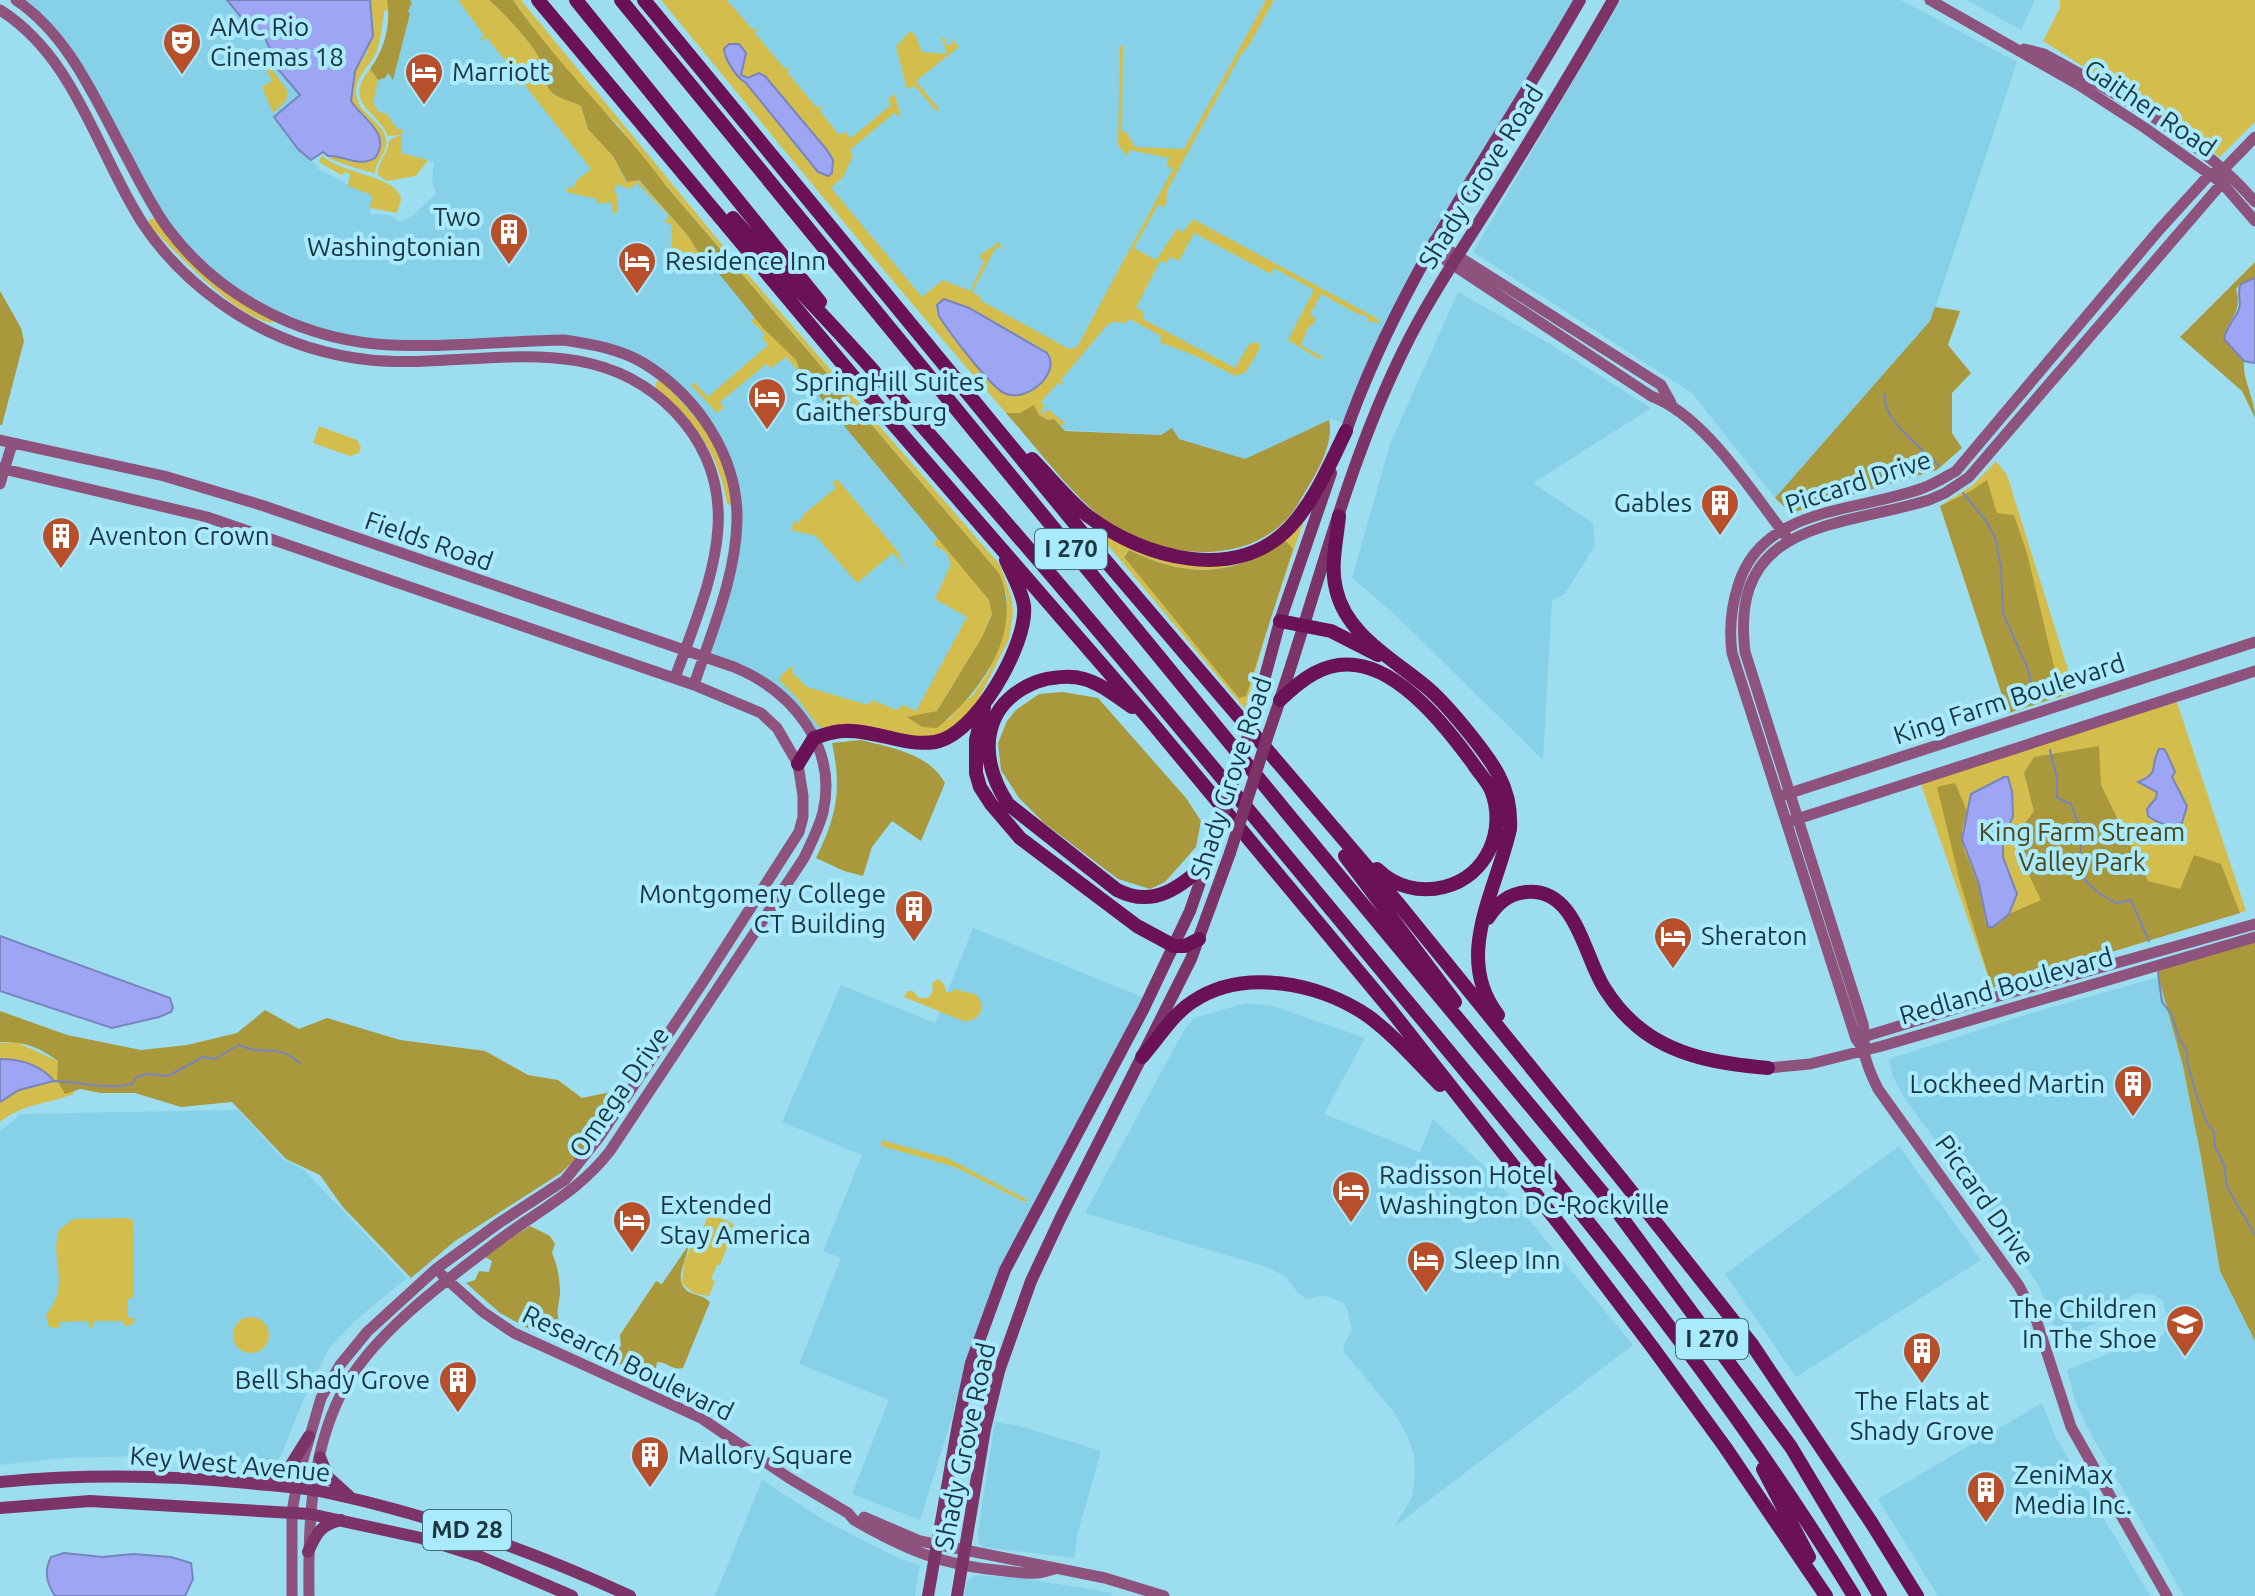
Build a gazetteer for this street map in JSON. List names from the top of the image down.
{
  "streets": {
    "highway": ["I 270"],
    "main road": ["Shady Grove Road", "Key West Avenue", "MD 28"],
    "street": [
      "Gaither Road",
      "Piccard Drive",
      "Fields Road",
      "King Farm Boulevard",
      "Redland Boulevard",
      "Omega Drive",
      "Research Boulevard"
    ]
  },
  "crossings": [
    ["Gaither Road", "Piccard Drive"],
    ["Shady Grove Road", "Research Boulevard"],
    ["Piccard Drive", "King Farm Boulevard"],
    ["Piccard Drive", "Redland Boulevard"],
    ["Fields Road", "Omega Drive"],
    ["Omega Drive", "Research Boulevard"],
    ["Omega Drive", "Key West Avenue"]
  ],
  "parks": ["King Farm Stream Valley Park"],
  "places": {
    "theatre": ["AMC Rio Cinemas 18"],
    "hotel": [
      "Marriott",
      "Residence Inn",
      "SpringHill Suites Gaithersburg",
      "Sheraton",
      "Radisson Hotel Washington DC-Rockville",
      "Extended Stay America",
      "Sleep Inn"
    ],
    "building": [
      "Two Washingtonian",
      "Gables",
      "Aventon Crown",
      "Montgomery College CT Building",
      "Lockheed Martin",
      "The Flats at Shady Grove",
      "Bell Shady Grove",
      "Mallory Square",
      "ZeniMax Media Inc."
    ],
    "school or university": ["The Children In The Shoe"]
  }
}
